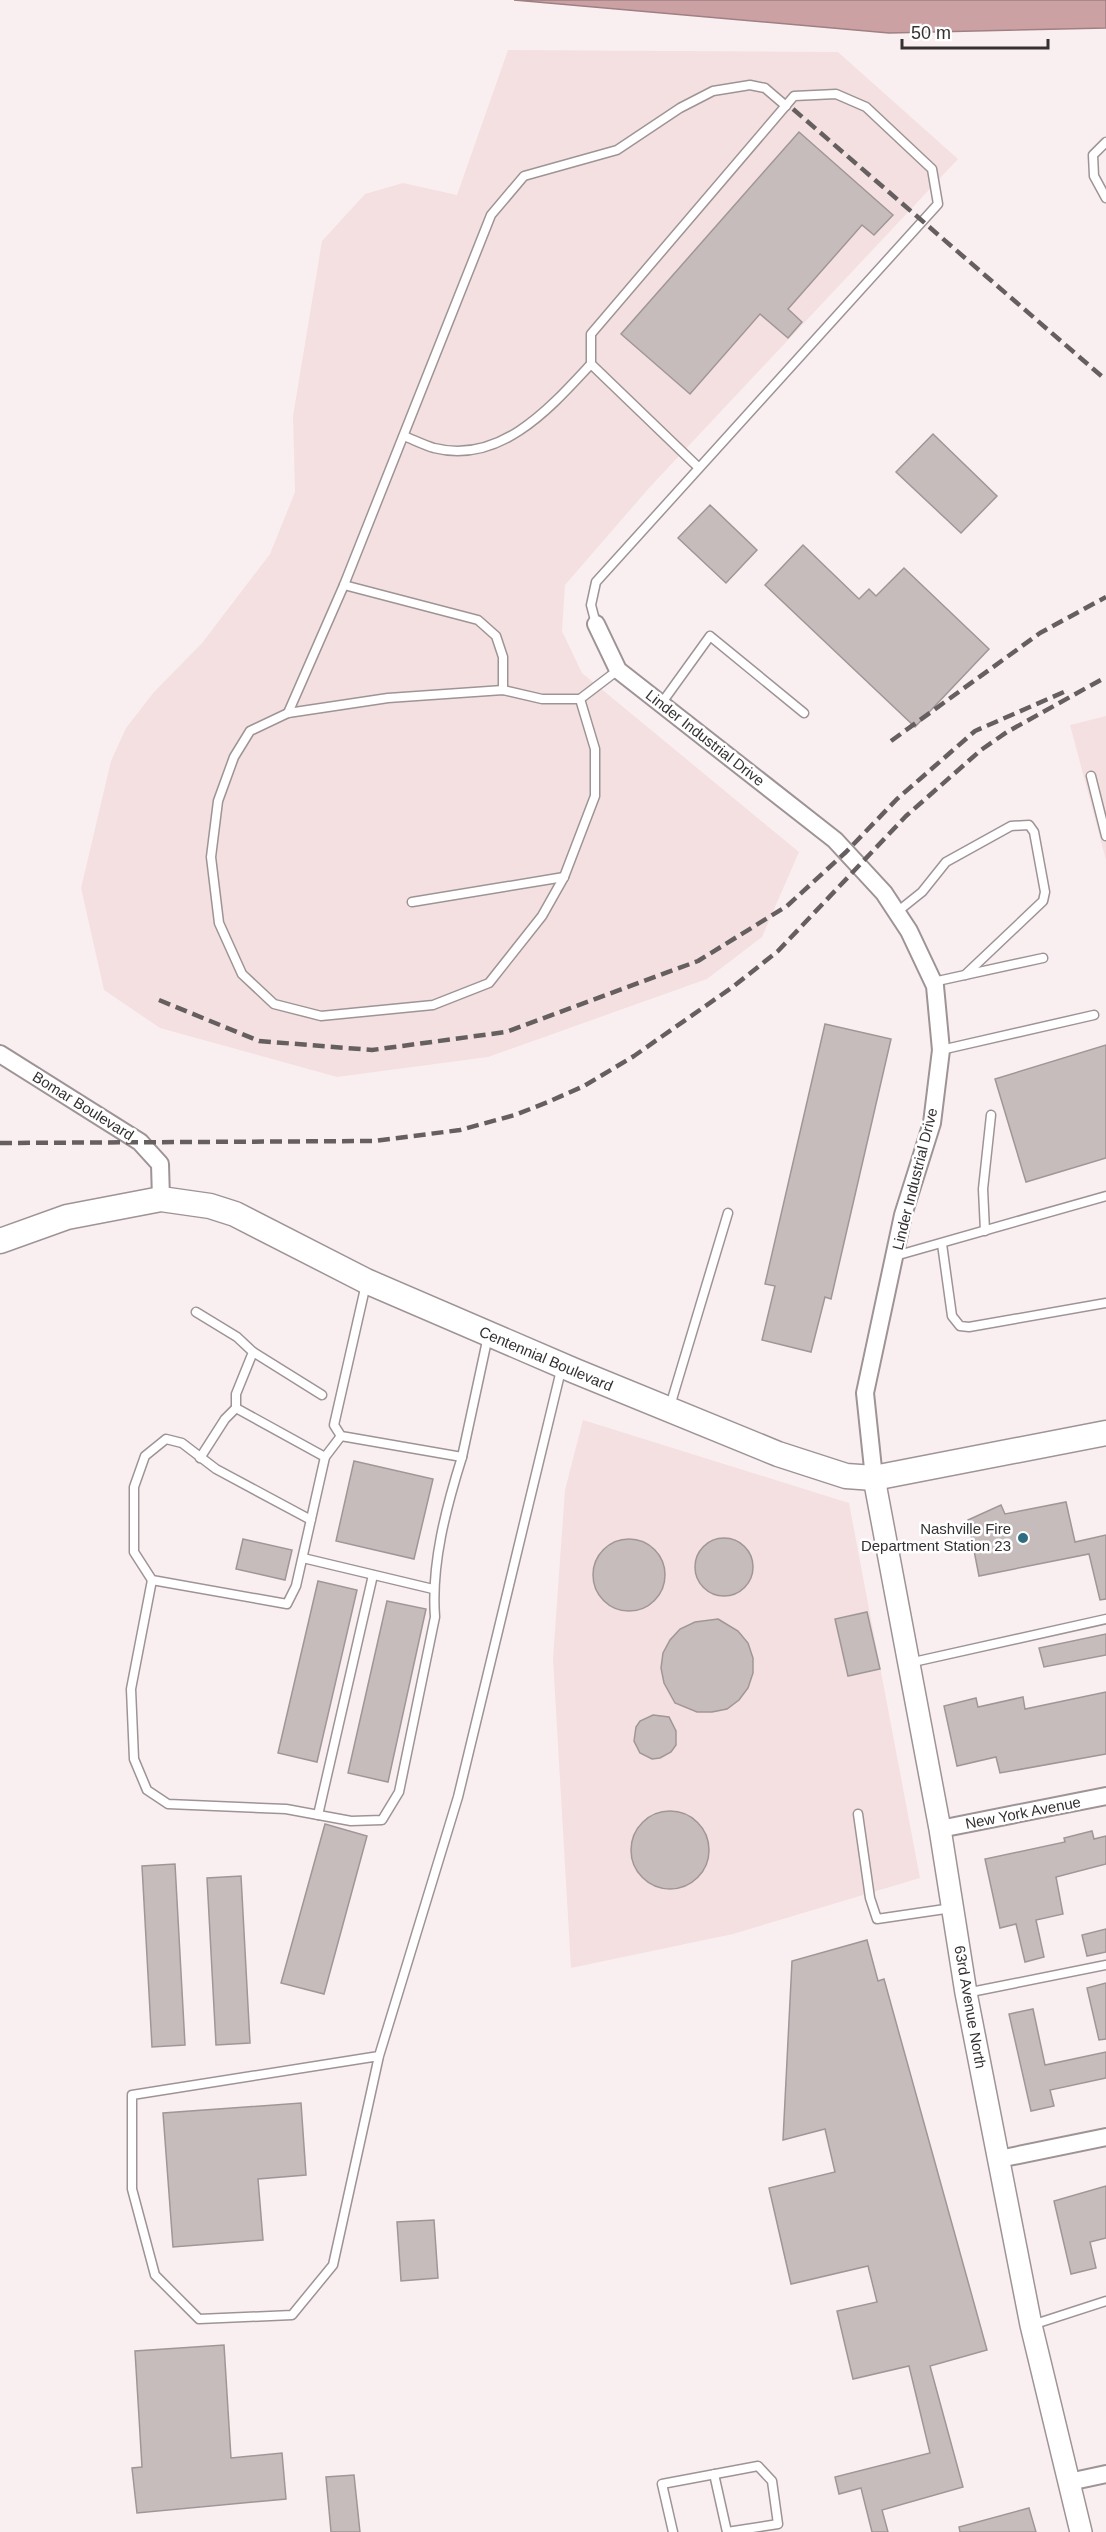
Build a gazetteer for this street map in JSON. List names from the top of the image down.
{
  "streets": {
    "main road": ["Centennial Boulevard"],
    "street": [
      "Linder Industrial Drive",
      "Bomar Boulevard",
      "New York Avenue",
      "63rd Avenue North"
    ]
  },
  "crossings": [
    ["Linder Industrial Drive", "Centennial Boulevard"],
    ["Linder Industrial Drive", "63rd Avenue North"],
    ["Bomar Boulevard", "Centennial Boulevard"],
    ["Centennial Boulevard", "63rd Avenue North"],
    ["New York Avenue", "63rd Avenue North"]
  ],
  "places": ["Nashville Fire Department Station 23"],
  "scale_bar": "50 m"
}
